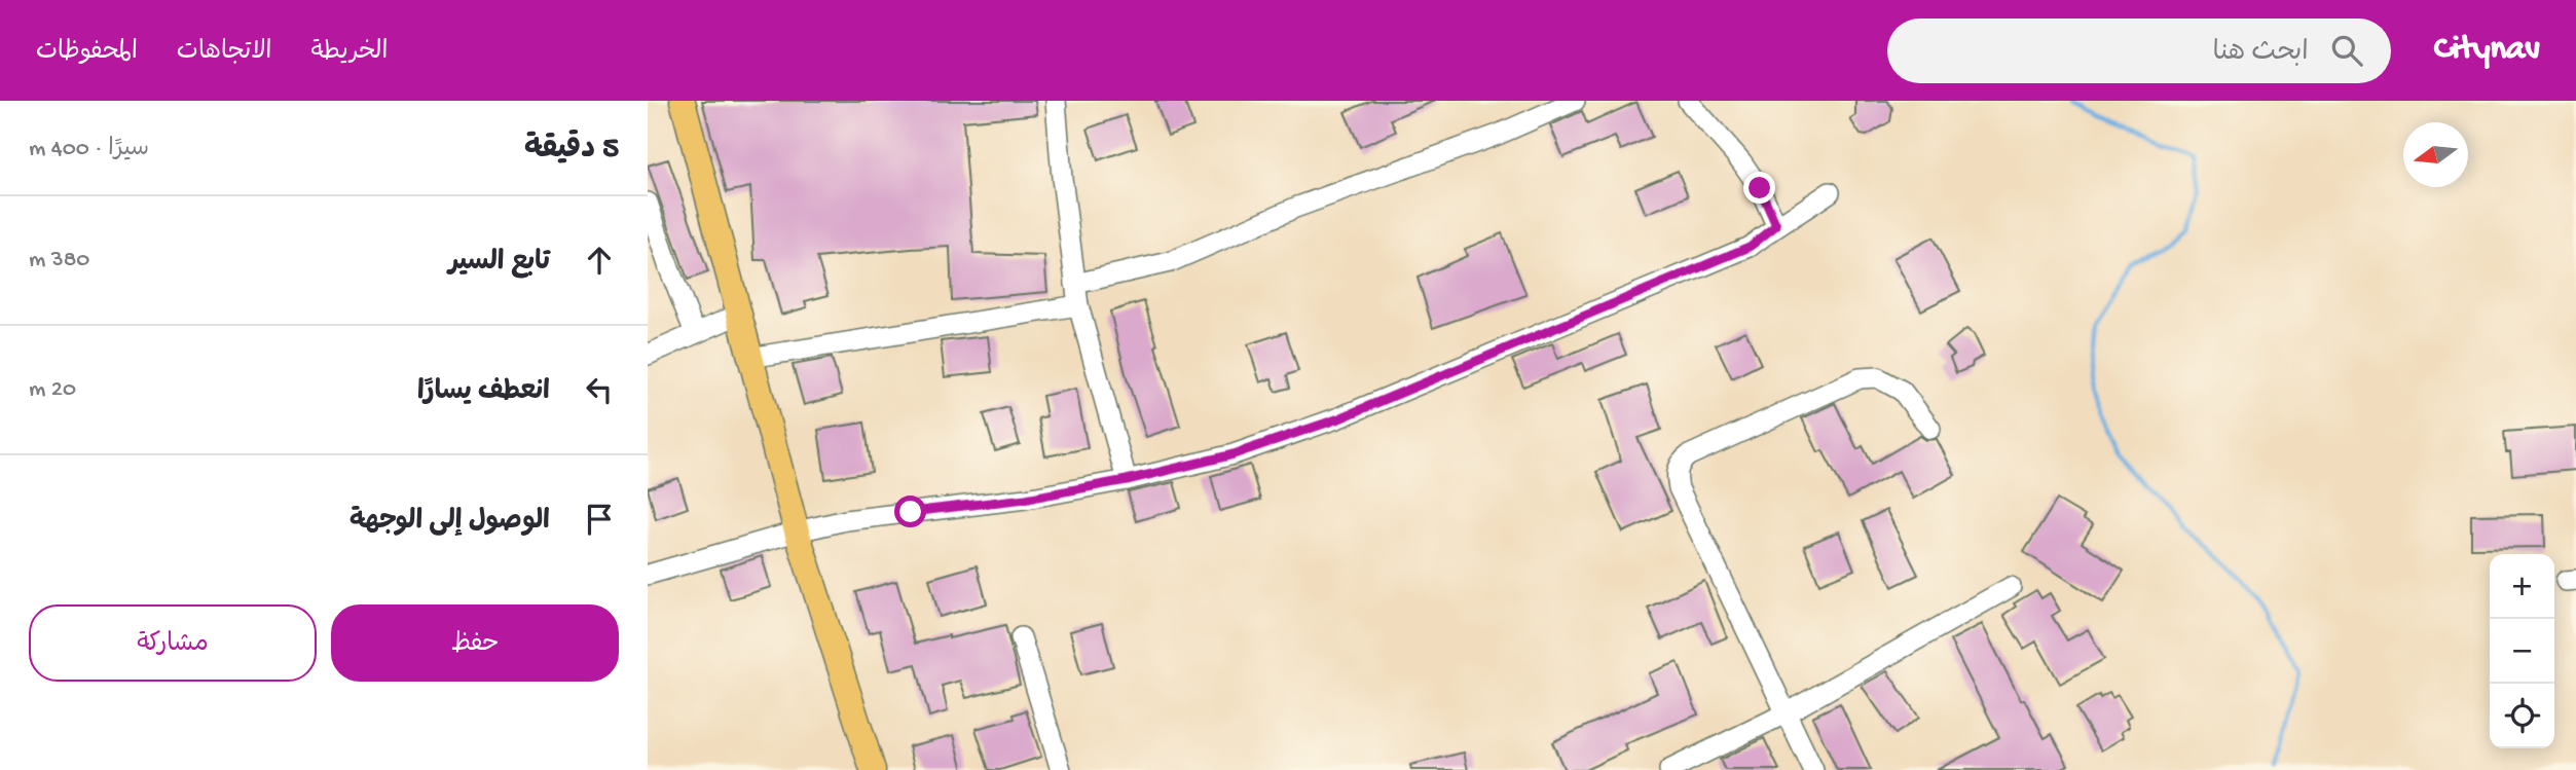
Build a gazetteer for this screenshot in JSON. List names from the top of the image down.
{
  "north": "left",
  "page": {
    "header": "Citynav",
    "search": "ابحث هنا",
    "nav": ["الخريطة", "الاتجاهات", "المحفوظات"],
    "heading": ["5 دقيقة", "سيرًا · 400 m"],
    "list": [
      ["تابع السير", "380 m"],
      ["انعطف يسارًا", "20 m"],
      "الوصول إلى الوجهة"
    ],
    "map_buttons": ["+", "−"],
    "buttons": ["حفظ", "مشاركة"]
  }
}
